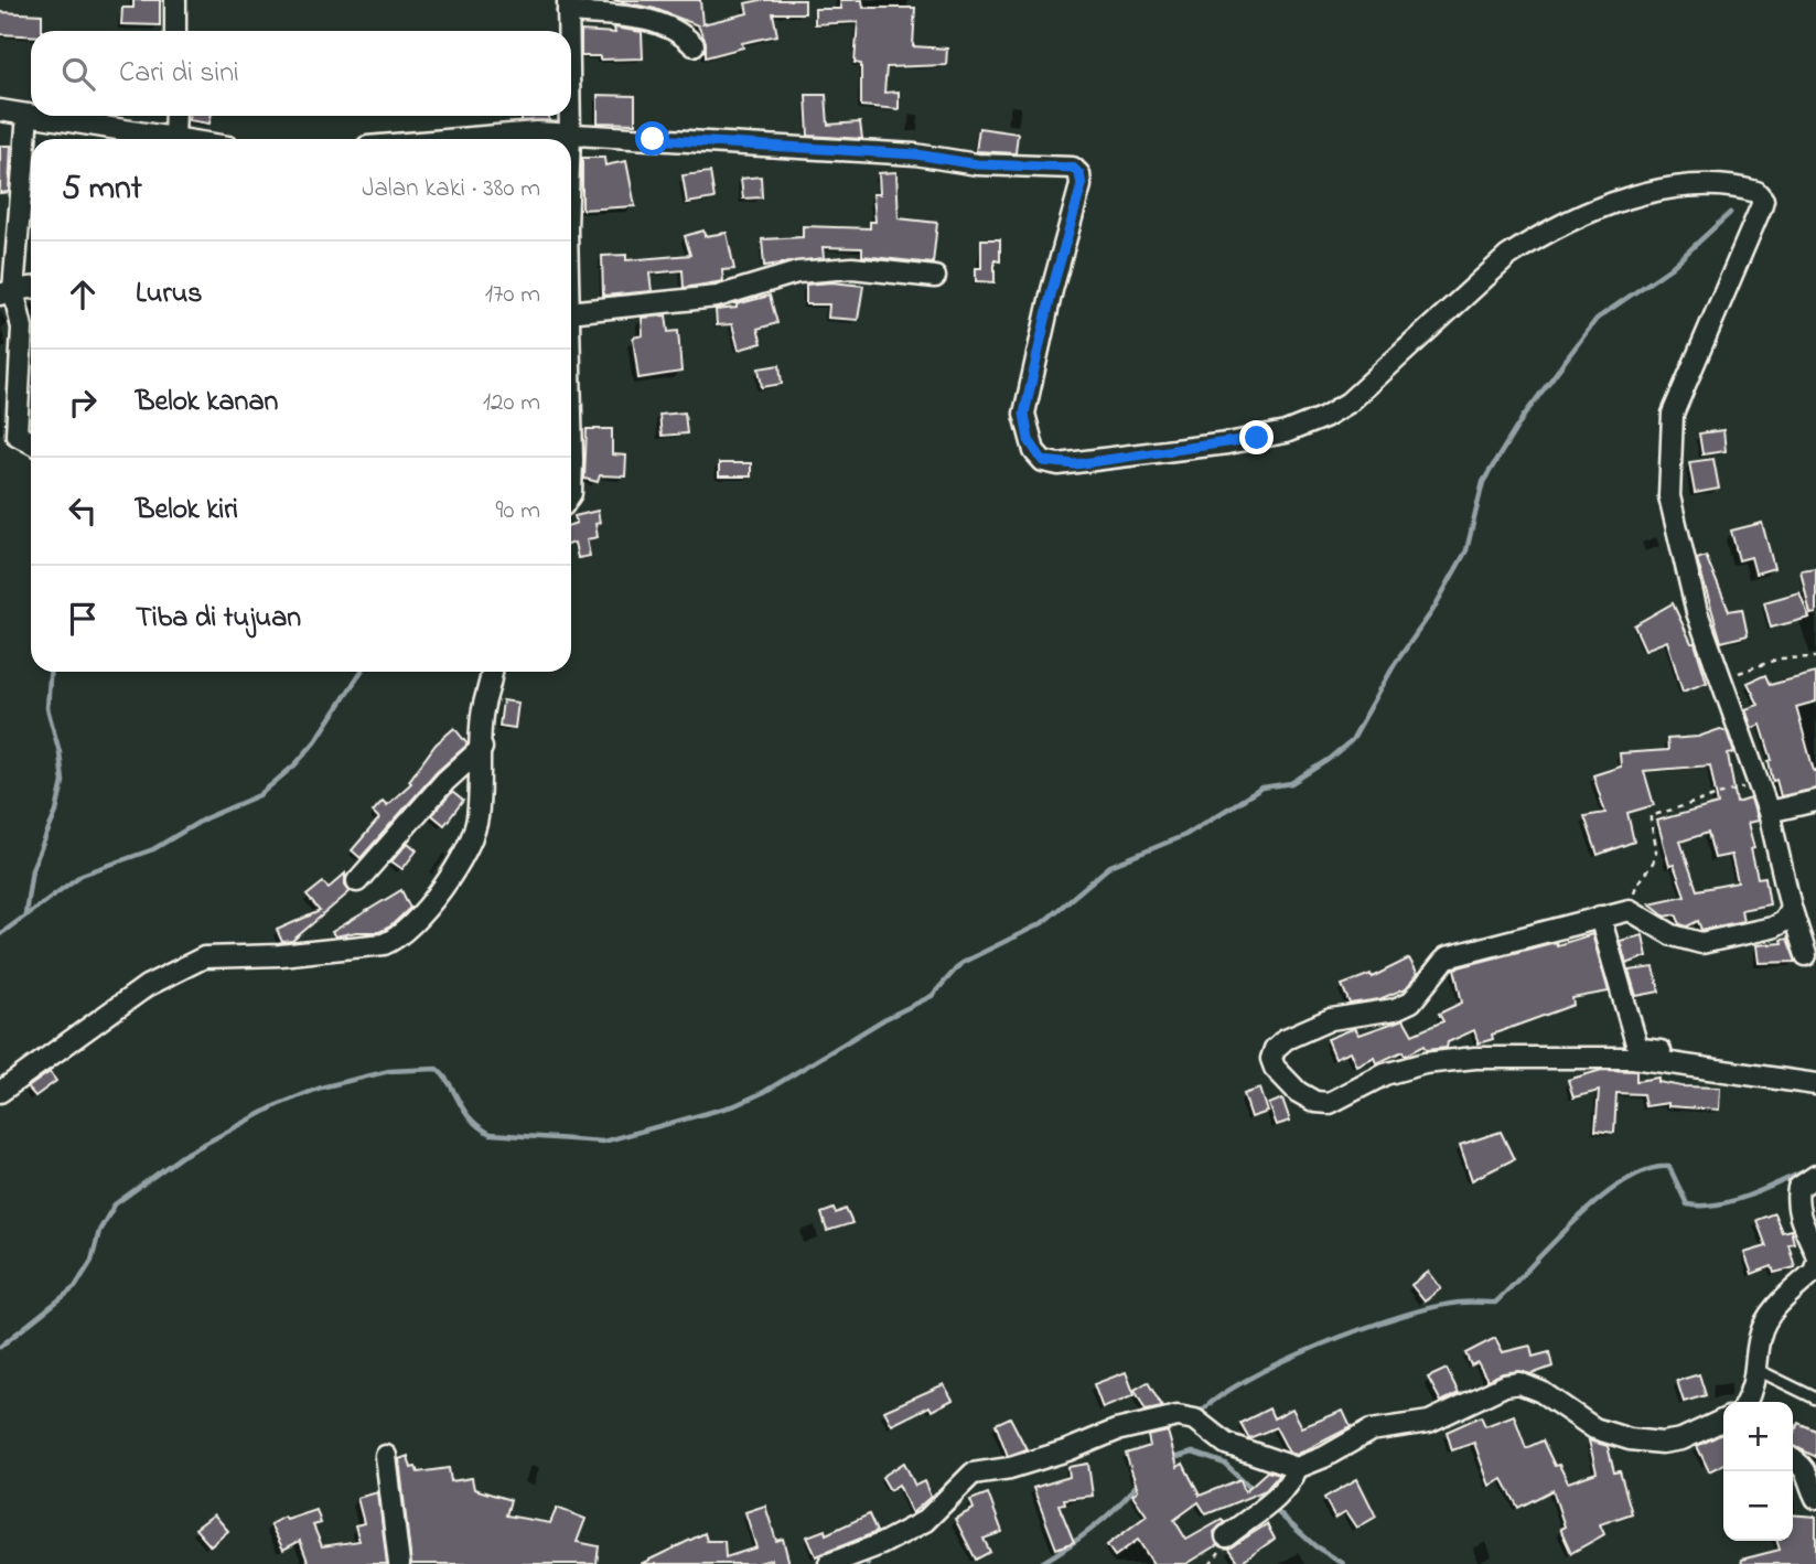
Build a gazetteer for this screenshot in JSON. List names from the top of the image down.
{
  "page": {
    "search": "Cari di sini",
    "heading": ["5 mnt", "Jalan kaki · 380 m"],
    "list": [
      ["Lurus", "170 m"],
      ["Belok kanan", "120 m"],
      ["Belok kiri", "90 m"],
      "Tiba di tujuan"
    ],
    "map_buttons": ["+", "−"]
  }
}
